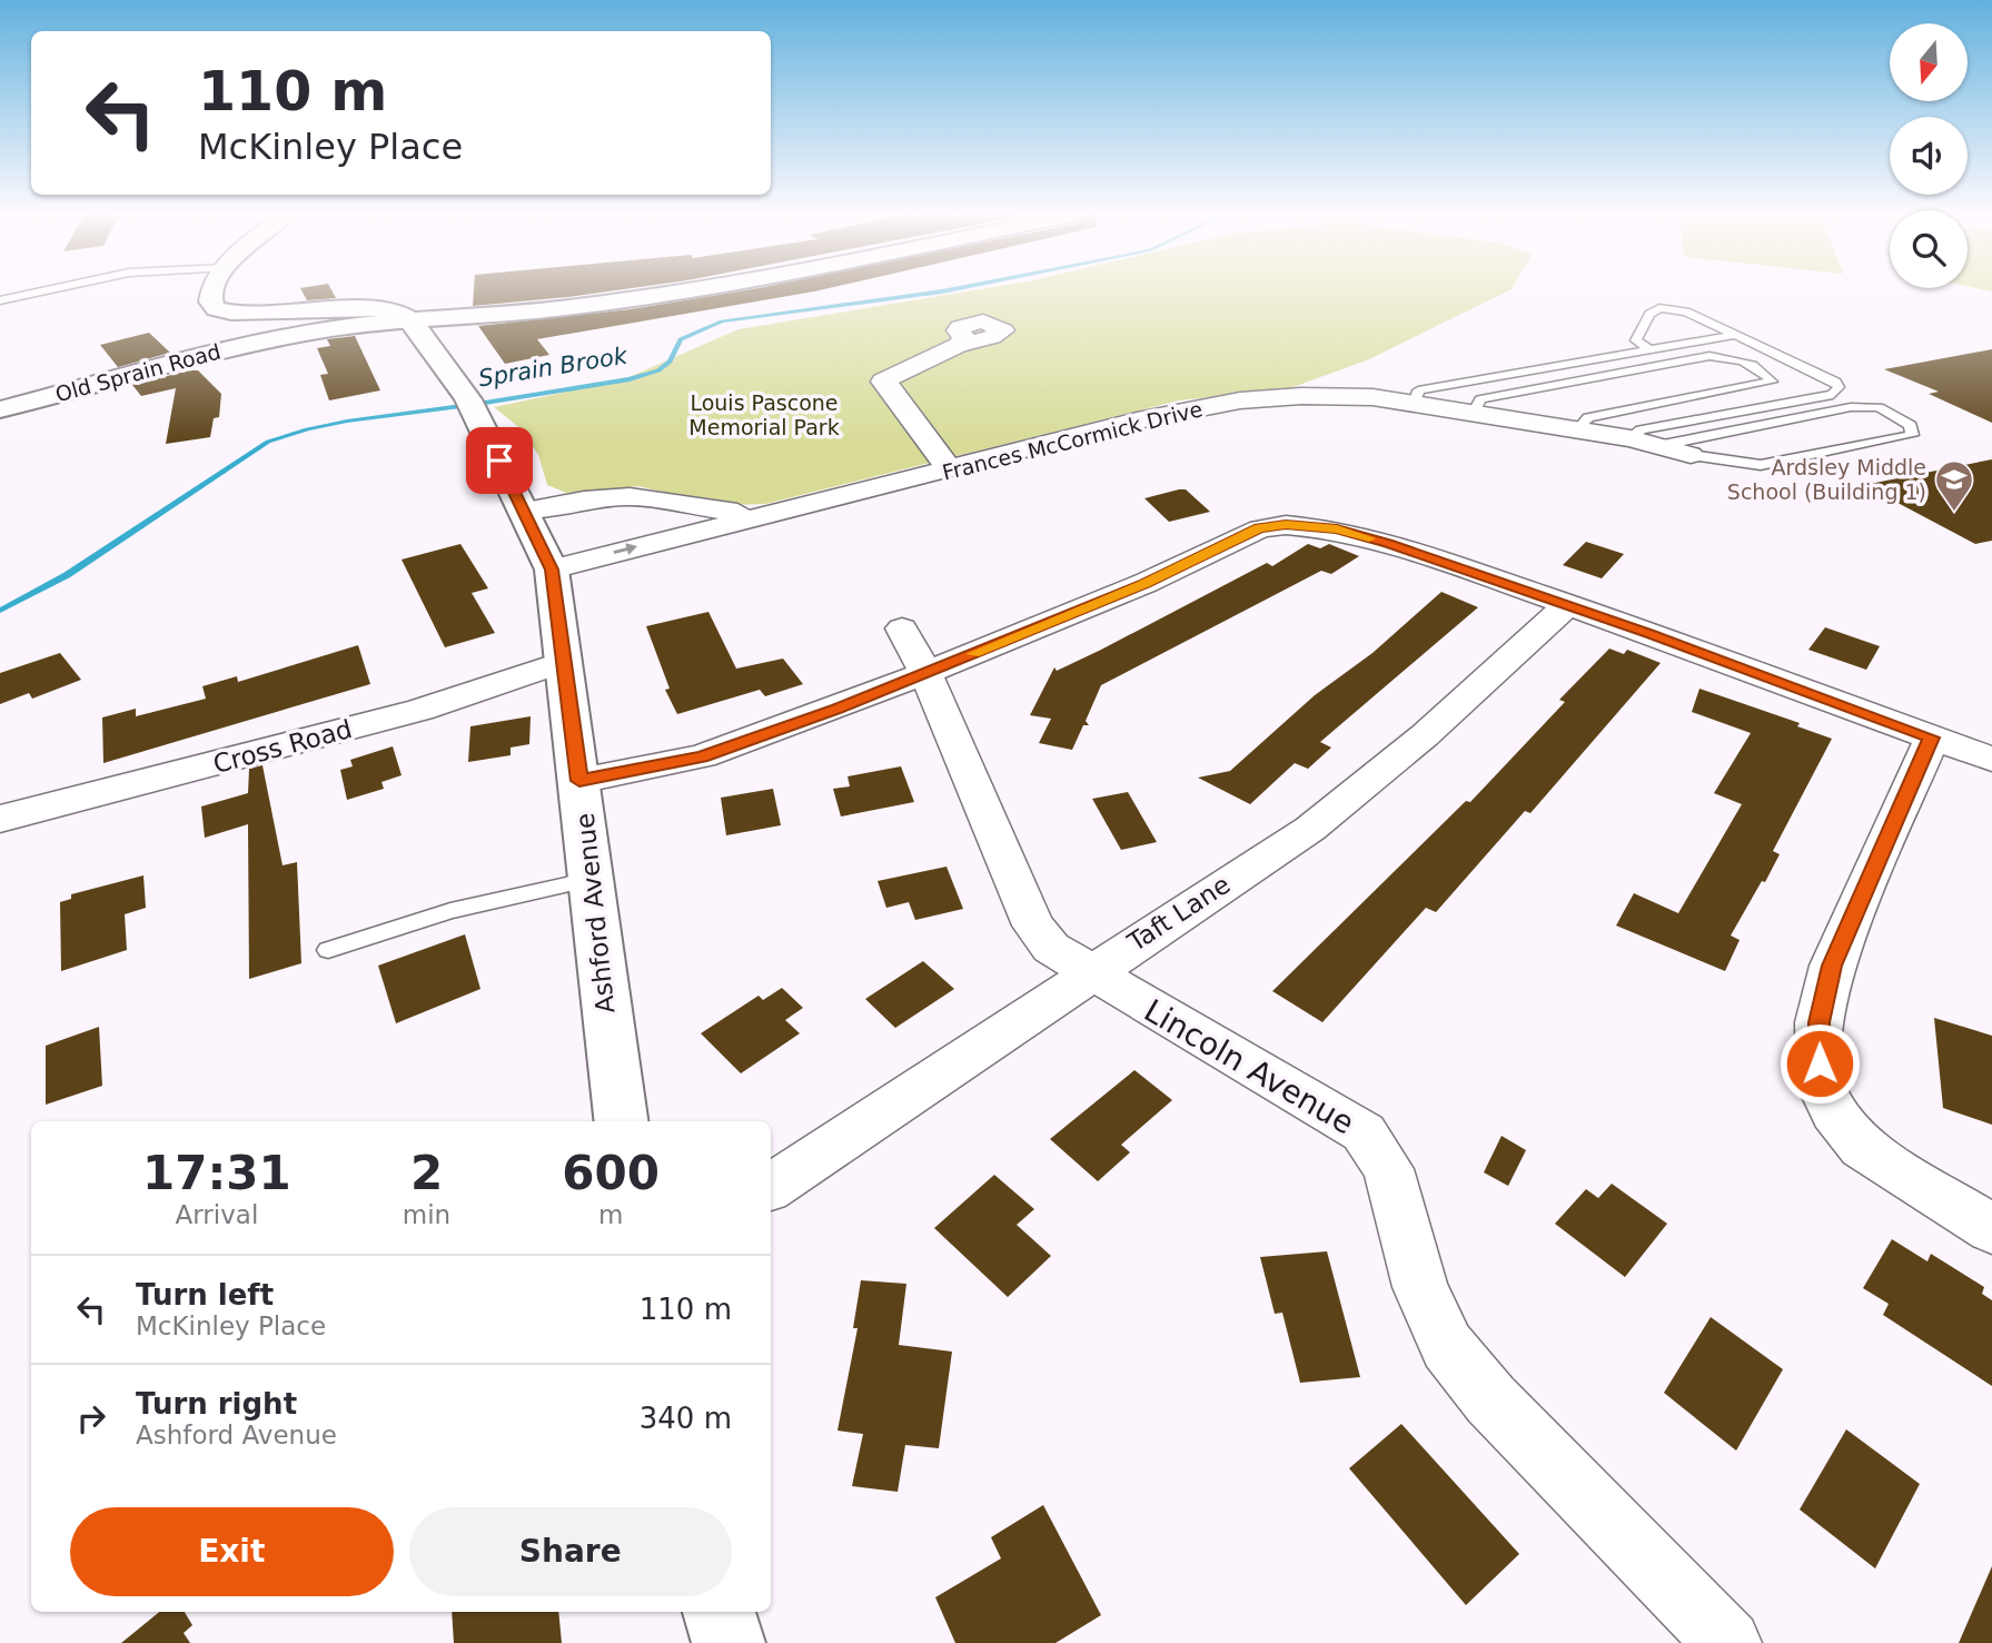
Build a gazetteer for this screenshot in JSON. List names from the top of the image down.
{
  "streets": {
    "main road": ["Old Sprain Road", "Ashford Avenue"],
    "street": [
      "Frances McCormick Drive",
      "Cross Road",
      "Taft Lane",
      "Lincoln Avenue"
    ]
  },
  "crossings": [
    ["Old Sprain Road", "Ashford Avenue"],
    ["Frances McCormick Drive", "Ashford Avenue"],
    ["Cross Road", "Ashford Avenue"],
    ["Taft Lane", "Lincoln Avenue"]
  ],
  "water": ["Sprain Brook"],
  "parks": ["Louis Pascone Memorial Park"],
  "places": {
    "school or university": ["Ardsley Middle School (Building 1)"]
  },
  "north": "bottom",
  "page": {
    "turn": ["110 m", "McKinley Place"],
    "eta": [
      "17:31",
      "Arrival",
      "2",
      "min",
      "600",
      "m"
    ],
    "list": [
      {
        "name": "Turn left",
        "note": "McKinley Place",
        "value": "110 m"
      },
      {
        "name": "Turn right",
        "note": "Ashford Avenue",
        "value": "340 m"
      }
    ],
    "buttons": ["Exit", "Share"]
  }
}
